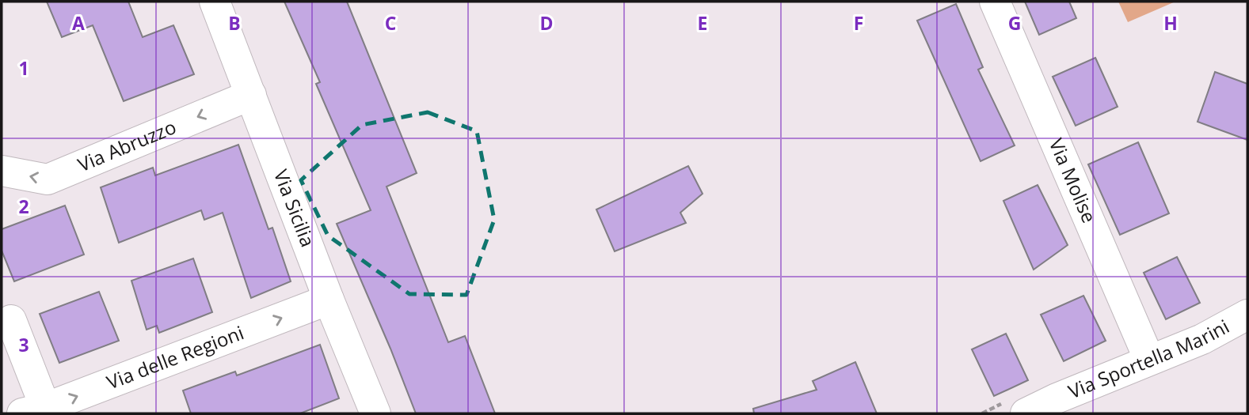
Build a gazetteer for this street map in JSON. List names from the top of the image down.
{
  "streets": {
    "street": [
      "Via Abruzzo",
      "Via Molise",
      "Via Sicilia",
      "Via delle Regioni",
      "Via Sportella Marini"
    ]
  },
  "crossings": [
    ["Via Abruzzo", "Via Sicilia"],
    ["Via Molise", "Via Sportella Marini"],
    ["Via Sicilia", "Via delle Regioni"]
  ],
  "one_way": ["Via Abruzzo", "Via delle Regioni"],
  "grid": {
    "columns": [
      "A",
      "B",
      "C",
      "D",
      "E",
      "F",
      "G",
      "H"
    ],
    "rows": ["1", "2", "3"]
  }
}
